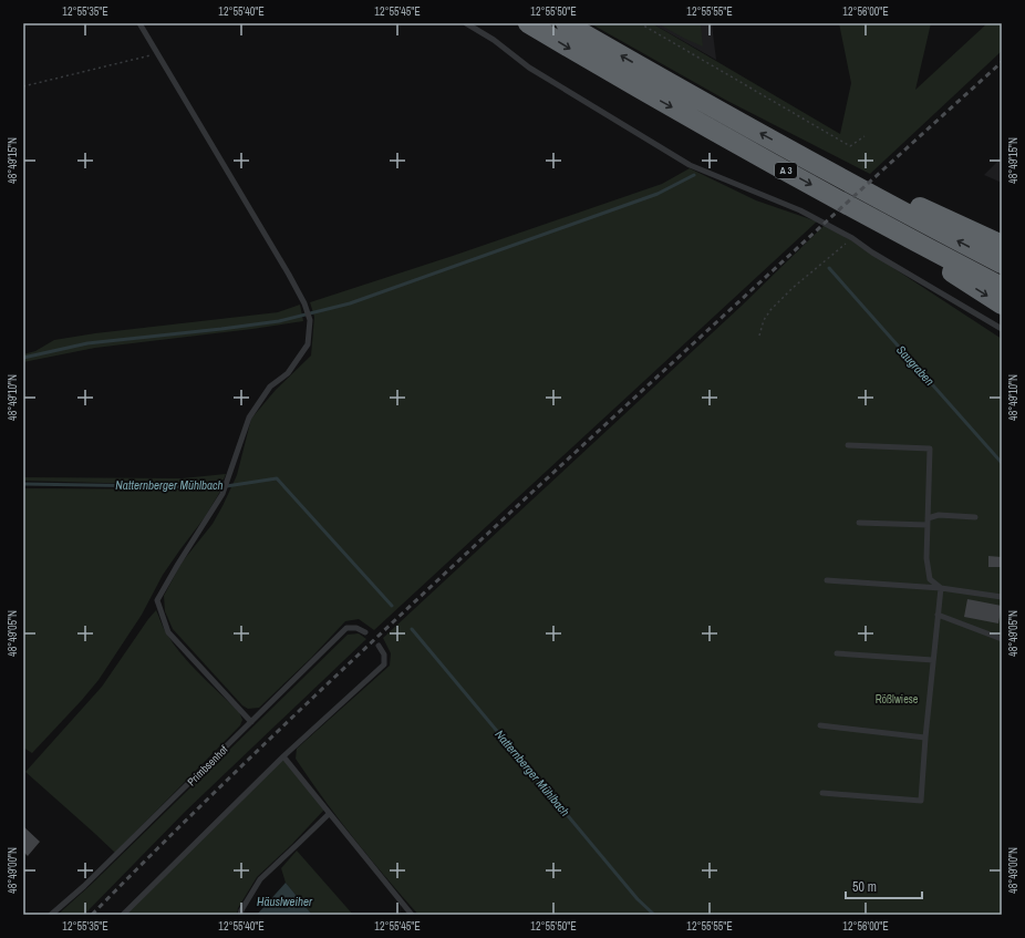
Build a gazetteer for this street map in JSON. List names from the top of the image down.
{
  "streets": {
    "highway": ["A 3"],
    "lane": ["Primbsenhof"]
  },
  "water": ["Saugraben", "Natternberger Mühlbach", "Häuslweiher"],
  "parks": ["Rößlwiese"],
  "scale_bar": "50 m",
  "coordinates": [
    "12°55'35\"E",
    "12°55'40\"E",
    "12°55'45\"E",
    "12°55'50\"E",
    "12°55'55\"E",
    "12°56'00\"E",
    "48°49'15\"N",
    "48°49'10\"N",
    "48°49'05\"N",
    "48°49'00\"N"
  ]
}
